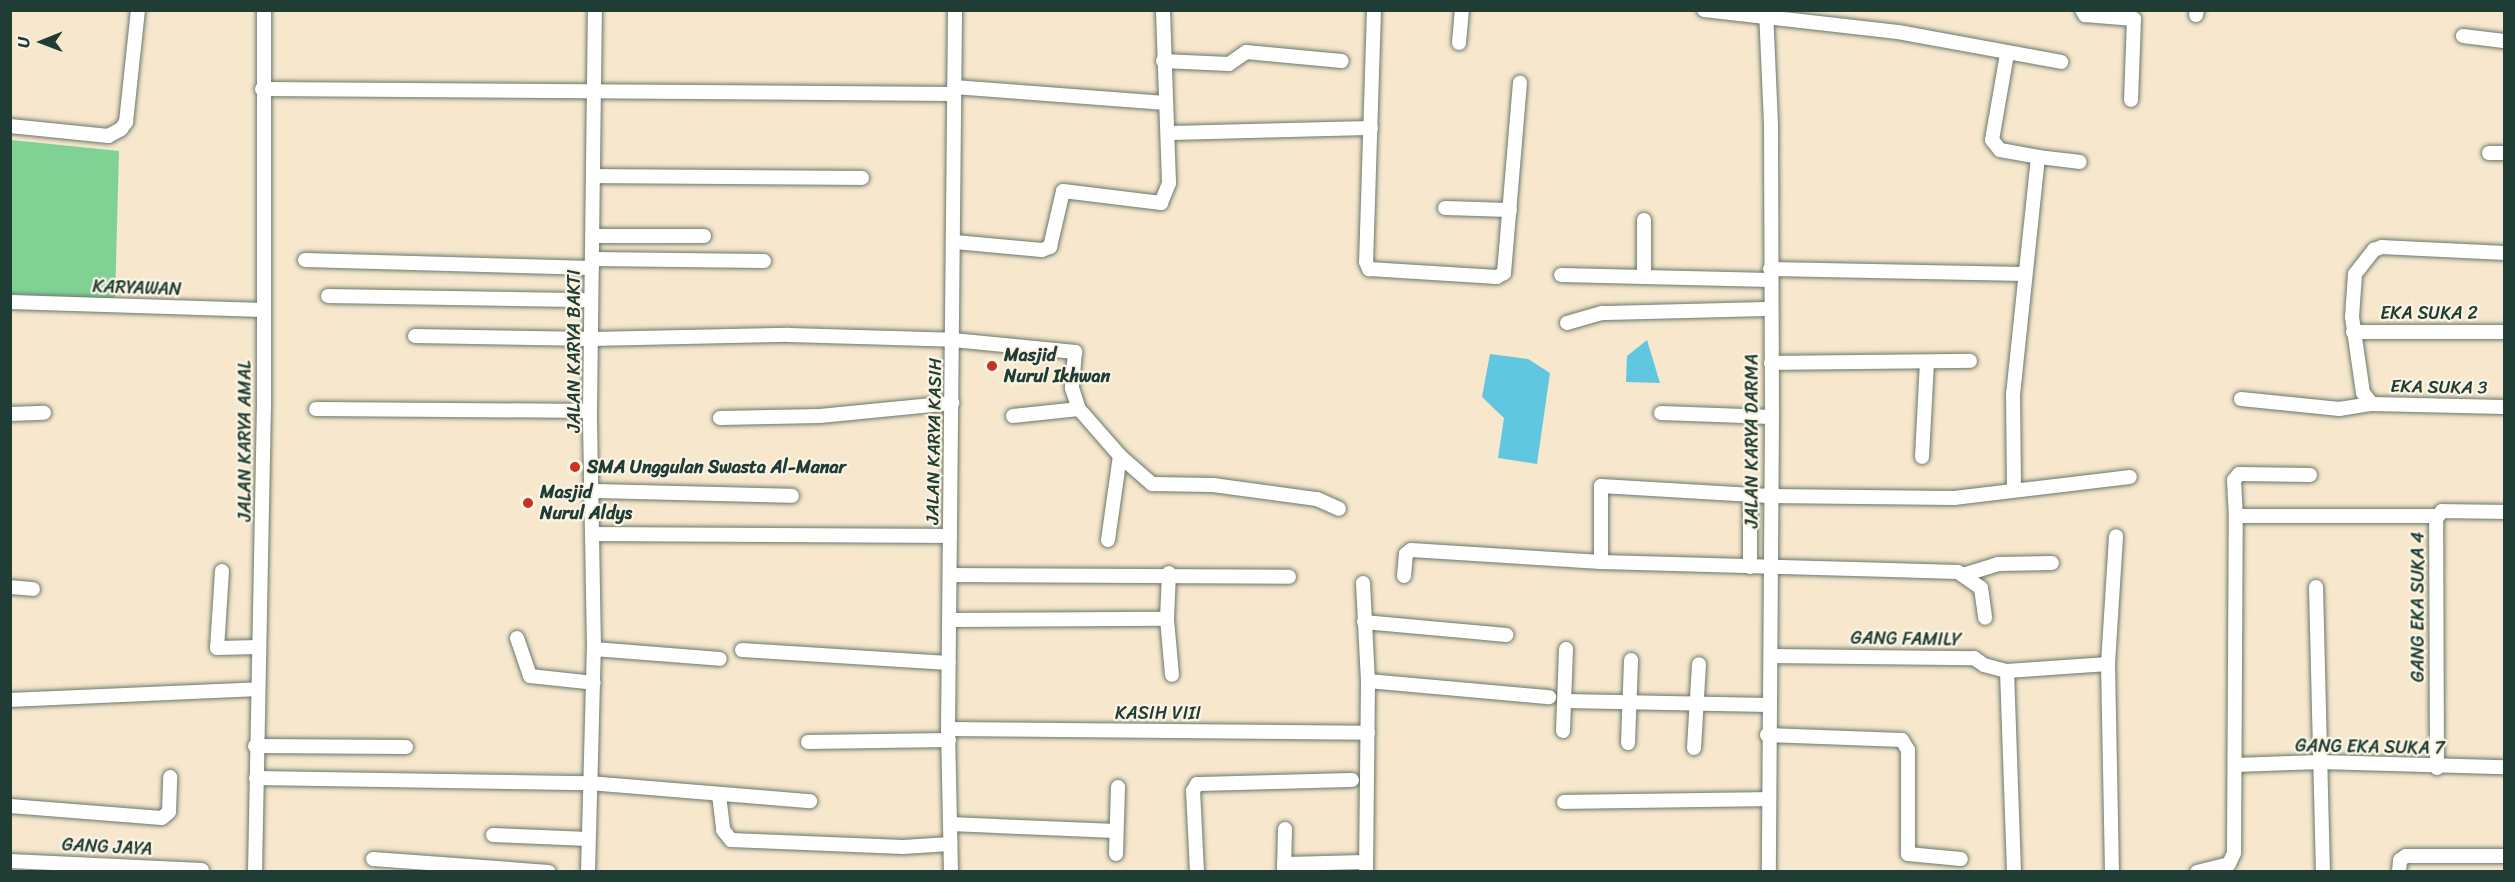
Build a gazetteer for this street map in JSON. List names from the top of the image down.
{
  "streets": {
    "street": [
      "KARYAWAN",
      "EKA SUKA 2",
      "JALAN KARYA BAKTI",
      "EKA SUKA 3",
      "JALAN KARYA AMAL",
      "JALAN KARYA KASIH",
      "JALAN KARYA DARMA",
      "GANG EKA SUKA 4",
      "GANG FAMILY",
      "KASIH VIII",
      "GANG EKA SUKA 7",
      "GANG JAYA"
    ]
  },
  "crossings": [
    ["KARYAWAN", "JALAN KARYA AMAL"],
    ["JALAN KARYA KASIH", "KASIH VIII"],
    ["JALAN KARYA DARMA", "GANG FAMILY"],
    ["GANG EKA SUKA 4", "GANG EKA SUKA 7"]
  ],
  "places": ["Masjid Nurul Ikhwan", "SMA Unggulan Swasta Al-Manar", "Masjid Nurul Aldys"],
  "north": "left"
}
